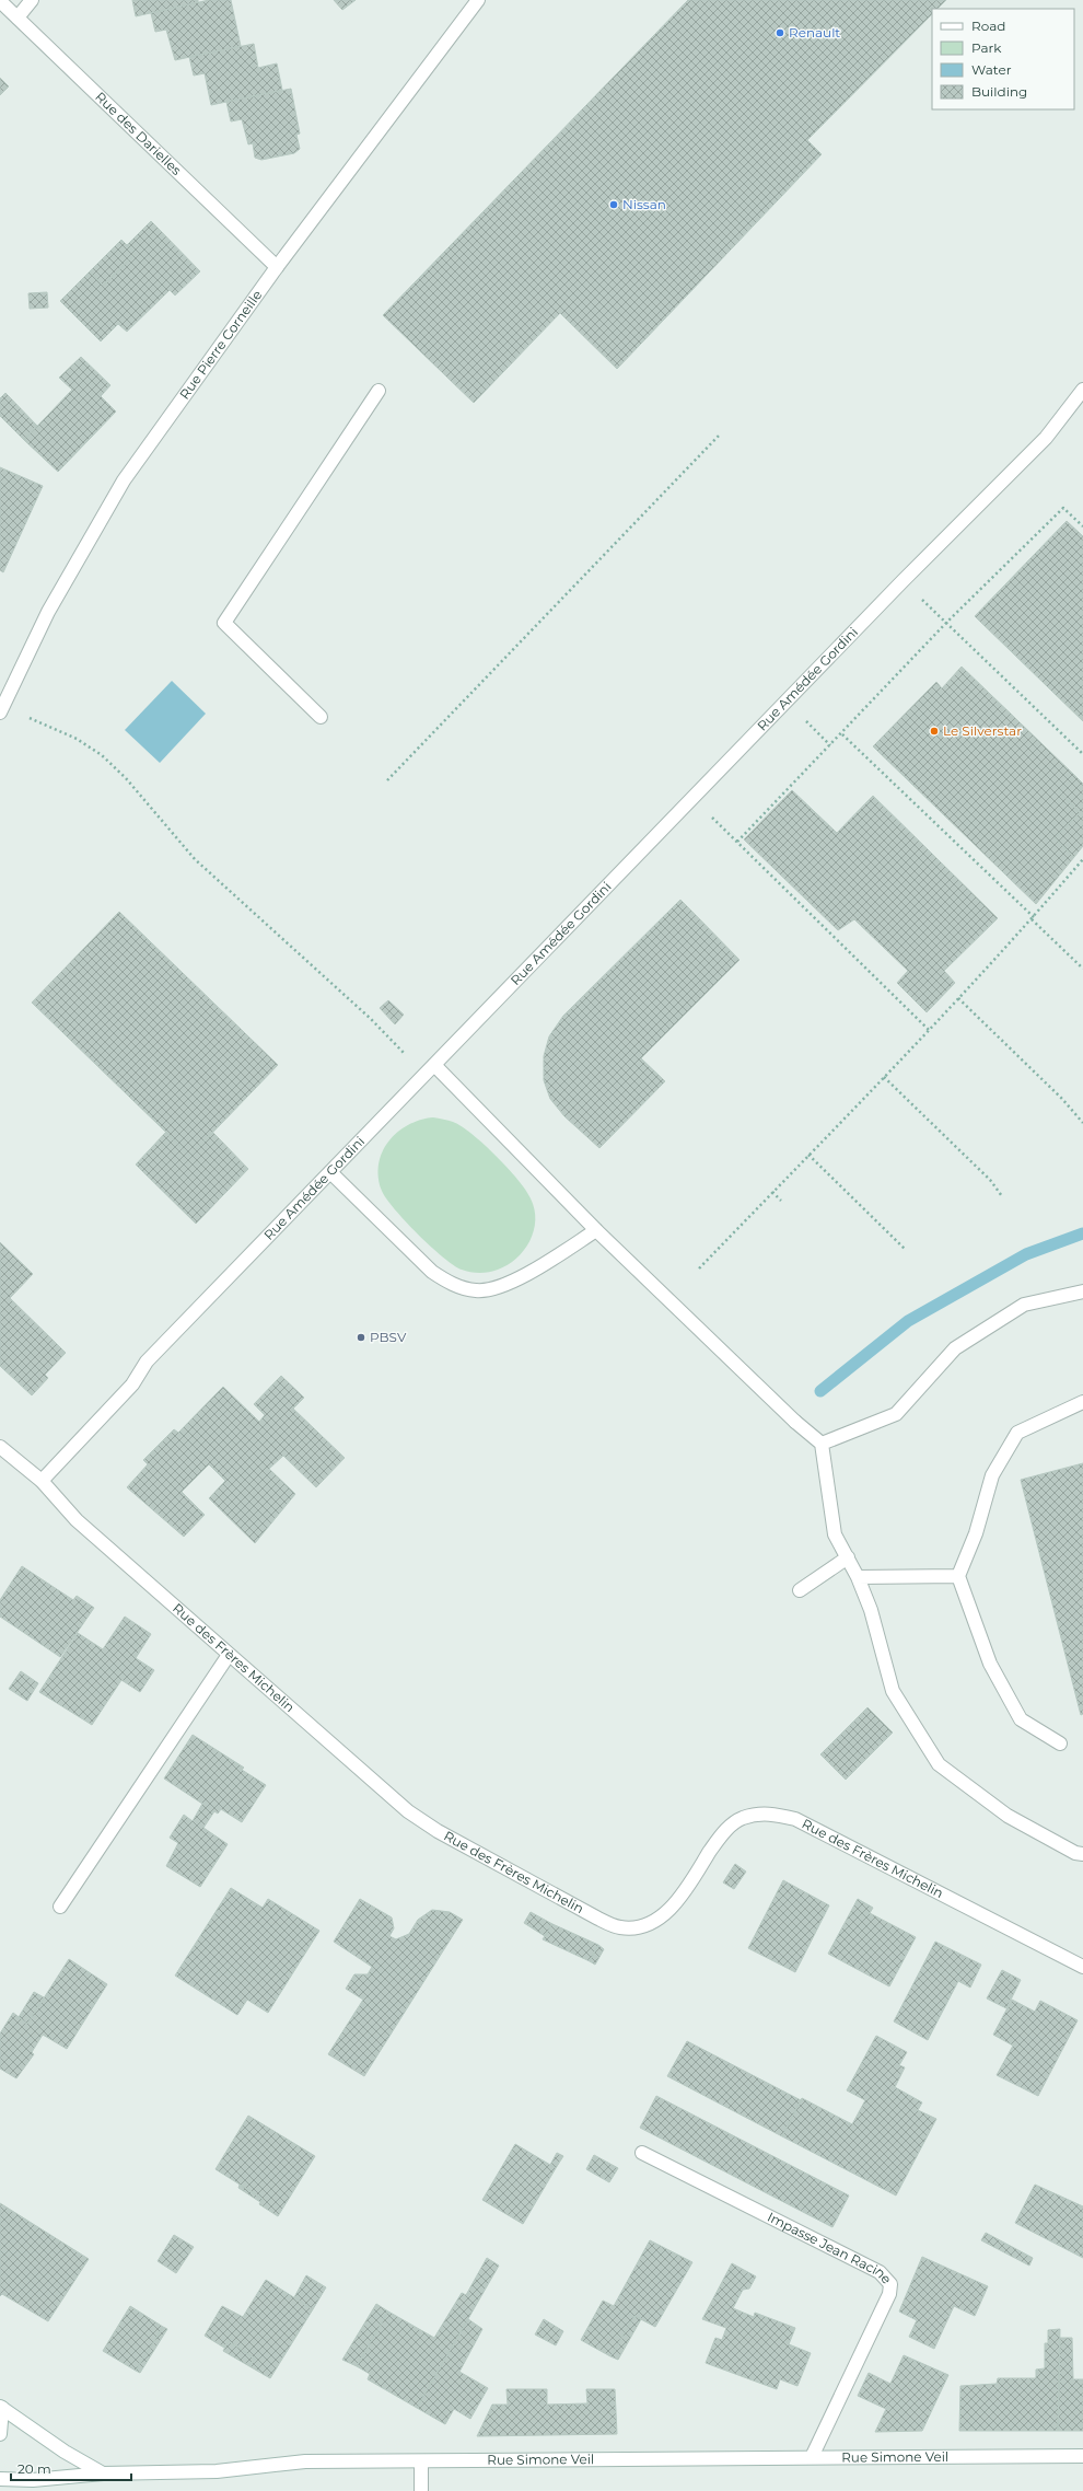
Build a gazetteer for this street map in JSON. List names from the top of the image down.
{
  "streets": {
    "street": [
      "Rue des Darielles",
      "Rue Pierre Corneille",
      "Rue Amédée Gordini",
      "Rue des Frères Michelin",
      "Impasse Jean Racine",
      "Rue Simone Veil"
    ]
  },
  "crossings": [
    ["Rue des Darielles", "Rue Pierre Corneille"],
    ["Rue Amédée Gordini", "Rue des Frères Michelin"],
    ["Impasse Jean Racine", "Rue Simone Veil"]
  ],
  "places": [
    "Renault",
    "Nissan",
    "Le Silverstar",
    "PBSV"
  ],
  "legend": [
    "Road",
    "Park",
    "Water",
    "Building"
  ],
  "scale_bar": "20 m"
}
